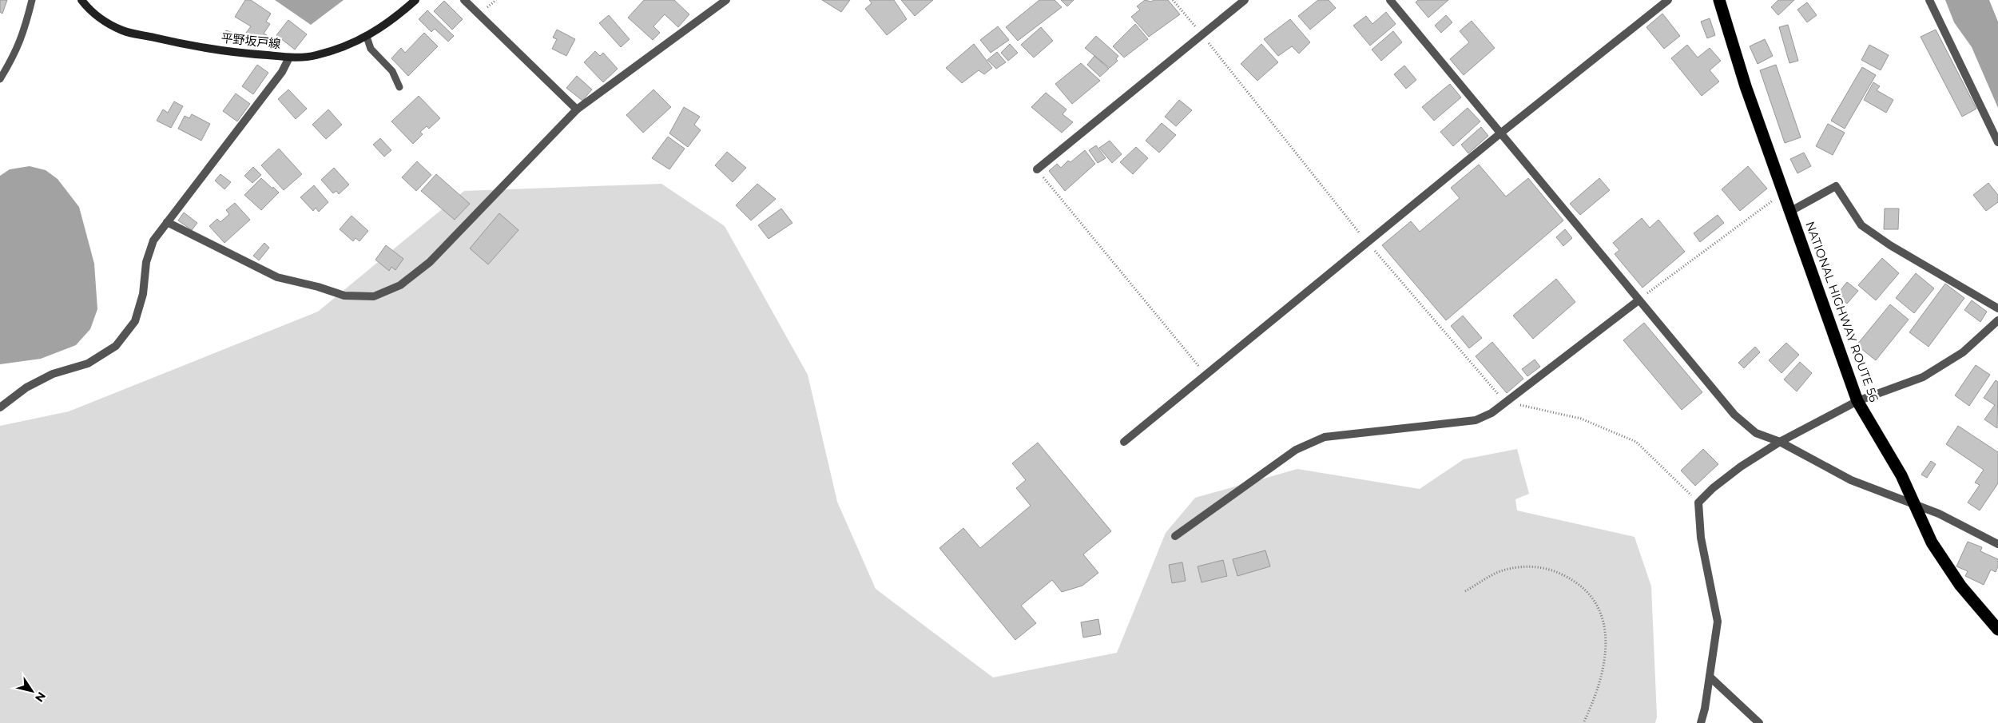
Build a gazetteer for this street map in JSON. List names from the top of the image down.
{
  "streets": {
    "highway": ["NATIONAL HIGHWAY ROUTE 56"],
    "main road": ["平野坂戸線"]
  },
  "north": "bottom right"
}
